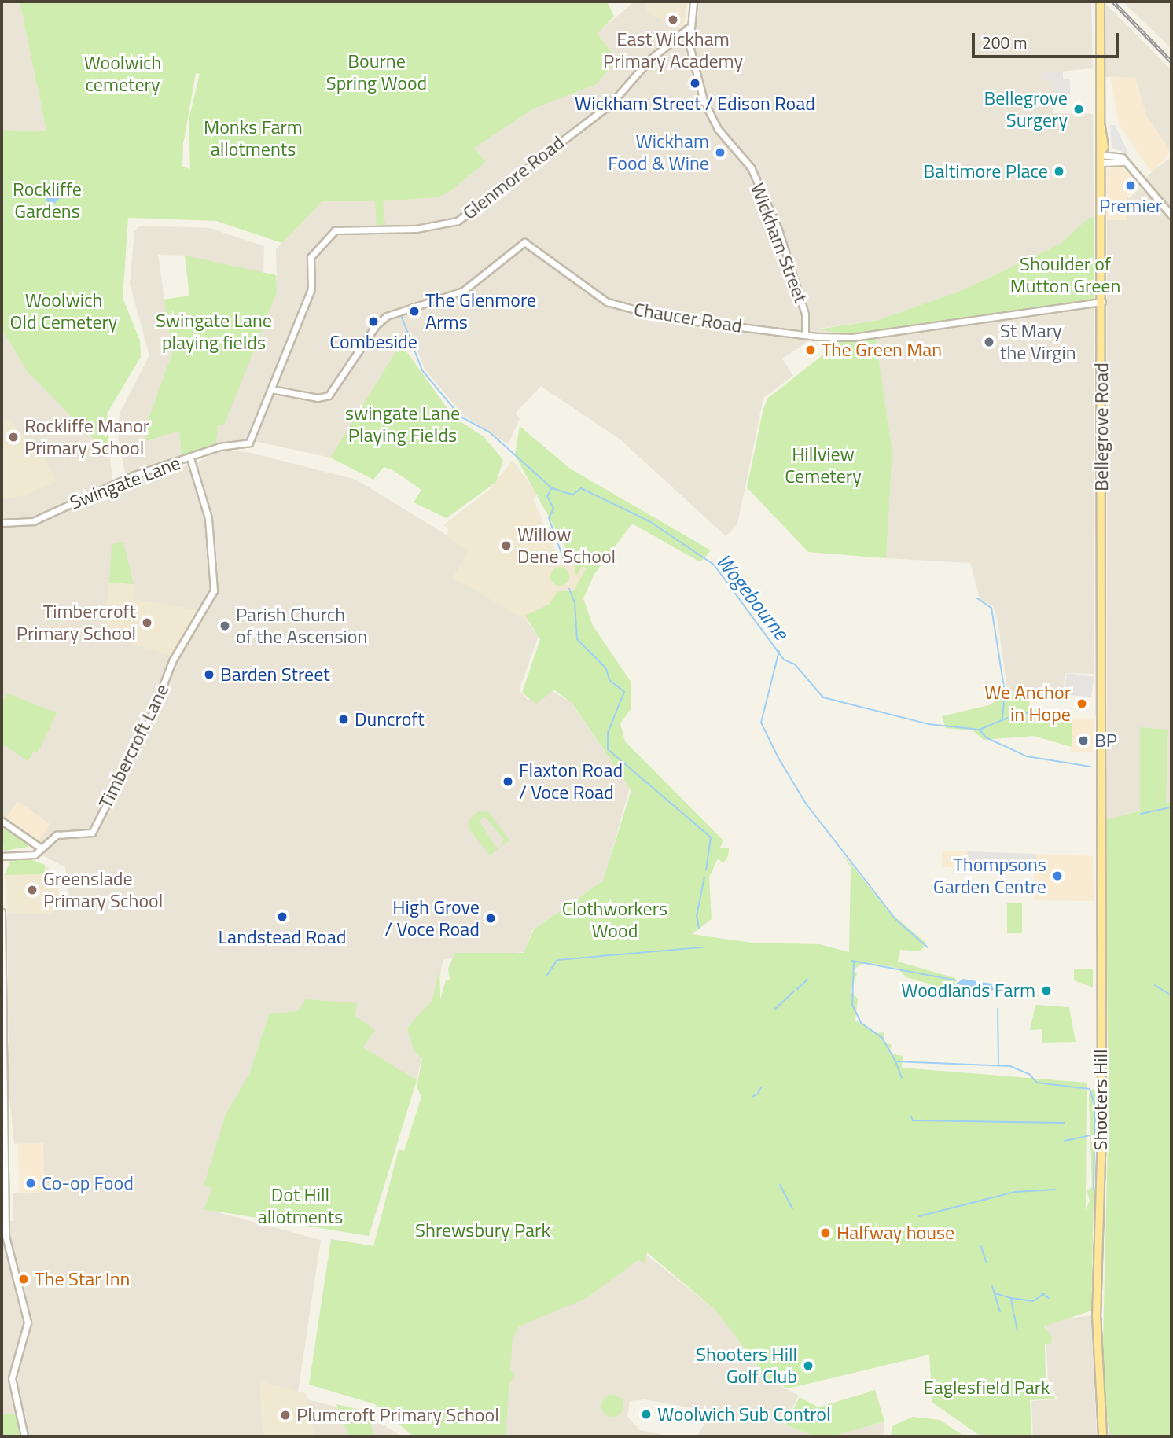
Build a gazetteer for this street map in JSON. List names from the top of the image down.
{
  "streets": {
    "main road": ["Bellegrove Road", "Shooters Hill"],
    "street": [
      "Glenmore Road",
      "Wickham Street",
      "Chaucer Road",
      "Swingate Lane",
      "Timbercroft Lane"
    ]
  },
  "crossings": [
    ["Glenmore Road", "Wickham Street"],
    ["Glenmore Road", "Chaucer Road"],
    ["Glenmore Road", "Swingate Lane"],
    ["Wickham Street", "Chaucer Road"],
    ["Chaucer Road", "Swingate Lane"],
    ["Bellegrove Road", "Shooters Hill"],
    ["Swingate Lane", "Timbercroft Lane"]
  ],
  "water": ["Wogebourne"],
  "parks": [
    "Bourne Spring Wood",
    "Woolwich cemetery",
    "Monks Farm allotments",
    "Rockliffe Gardens",
    "Shoulder of Mutton Green",
    "Woolwich Old Cemetery",
    "Swingate Lane playing fields",
    "swingate Lane Playing Fields",
    "Hillview Cemetery",
    "Clothworkers Wood",
    "Dot Hill allotments",
    "Shrewsbury Park",
    "Eaglesfield Park"
  ],
  "places": [
    "East Wickham Primary Academy",
    "Wickham Street / Edison Road",
    "Bellegrove Surgery",
    "Wickham Food & Wine",
    "Baltimore Place",
    "Premier",
    "The Glenmore Arms",
    "Combeside",
    "St Mary the Virgin",
    "The Green Man",
    "Rockliffe Manor Primary School",
    "Willow Dene School",
    "Timbercroft Primary School",
    "Parish Church of the Ascension",
    "Barden Street",
    "We Anchor in Hope",
    "Duncroft",
    "BP",
    "Flaxton Road / Voce Road",
    "Thompsons Garden Centre",
    "Greenslade Primary School",
    "Landstead Road",
    "High Grove / Voce Road",
    "Woodlands Farm",
    "Co-op Food",
    "Halfway house",
    "The Star Inn",
    "Shooters Hill Golf Club",
    "Woolwich Sub Control",
    "Plumcroft Primary School"
  ],
  "scale_bar": "200 m"
}
